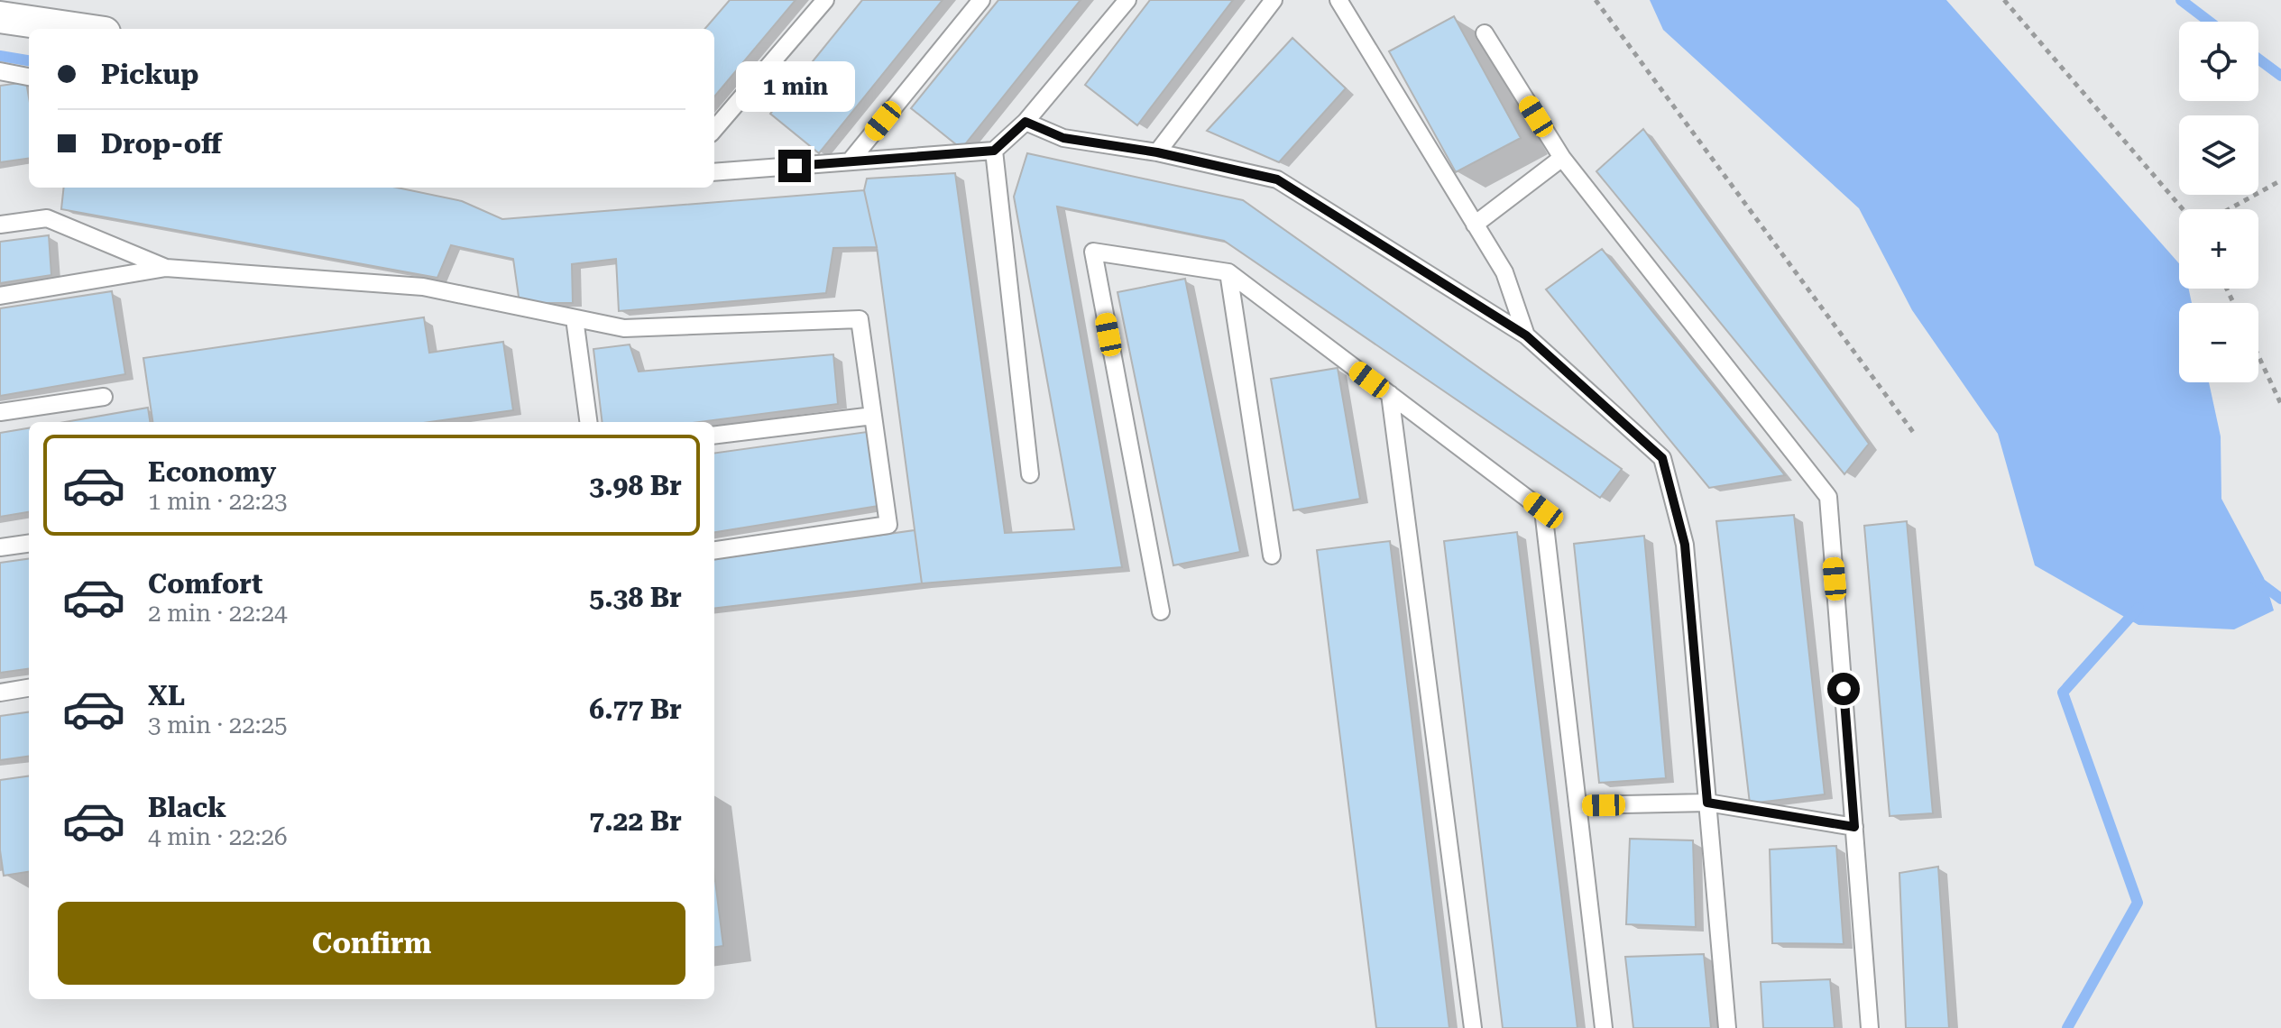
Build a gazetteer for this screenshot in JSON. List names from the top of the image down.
{
  "page": {
    "map_buttons": ["+", "−"],
    "banner": ["Pickup", "Drop-off"],
    "bubble": "1 min",
    "list": [
      {
        "name": "Economy",
        "note": "1 min · 22:23",
        "value": "3.98 Br"
      },
      {
        "name": "Comfort",
        "note": "2 min · 22:24",
        "value": "5.38 Br"
      },
      {
        "name": "XL",
        "note": "3 min · 22:25",
        "value": "6.77 Br"
      },
      {
        "name": "Black",
        "note": "4 min · 22:26",
        "value": "7.22 Br"
      }
    ],
    "buttons": "Confirm"
  }
}
